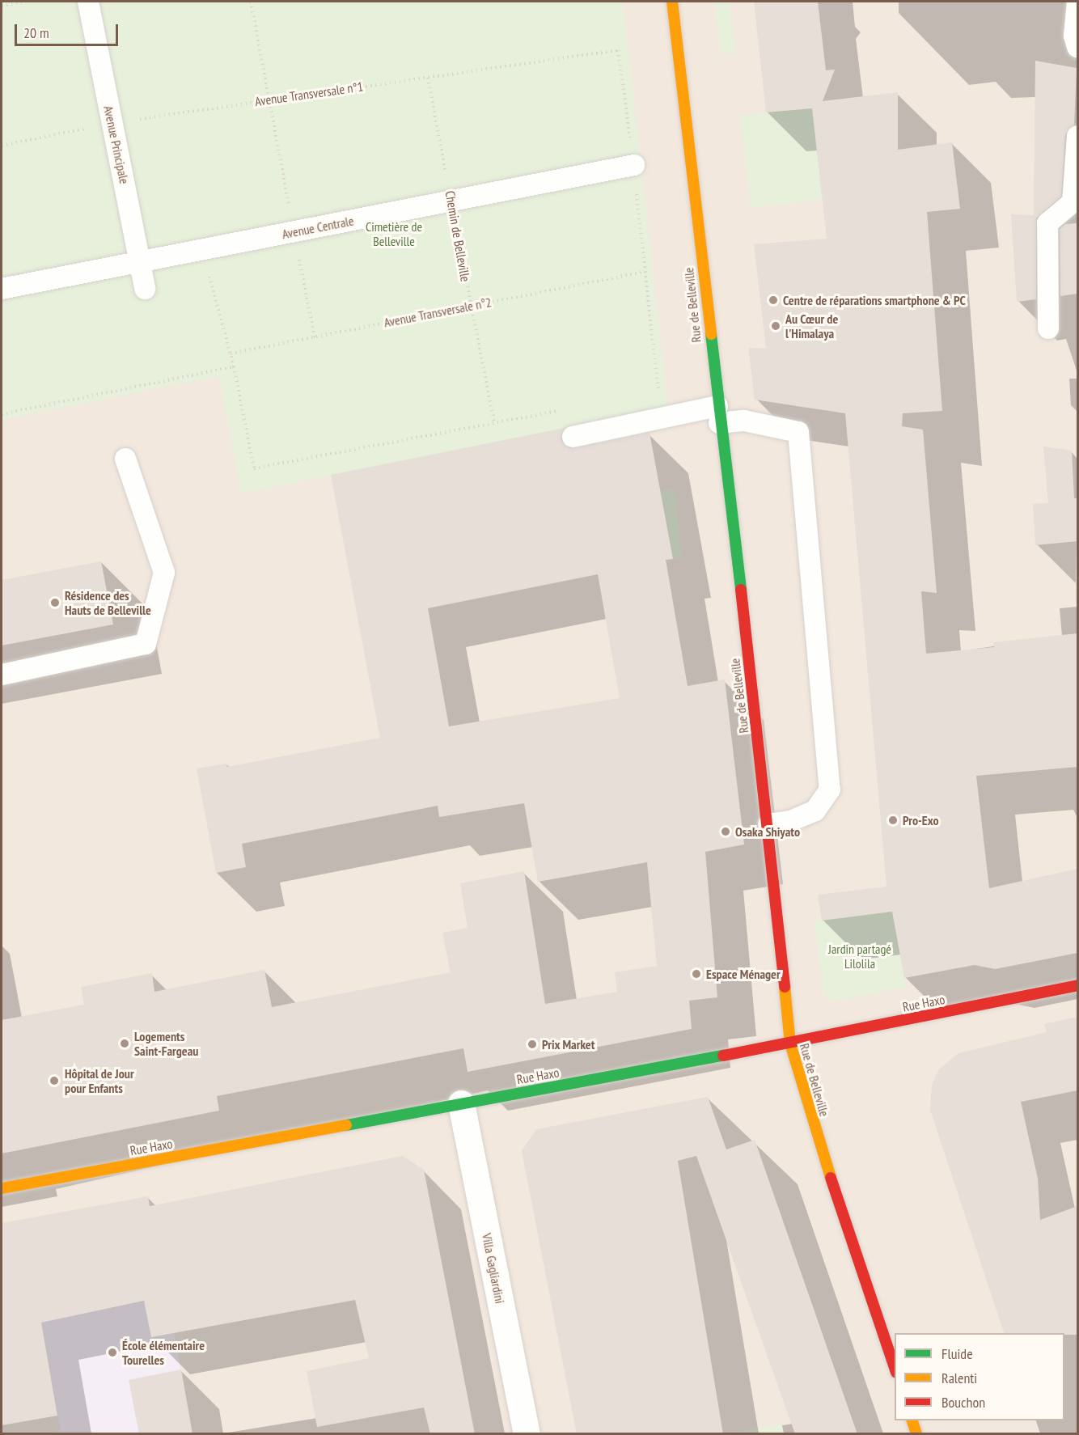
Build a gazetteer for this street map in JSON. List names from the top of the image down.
{
  "streets": {
    "main road": ["Rue de Belleville", "Rue Haxo"],
    "street": ["Villa Gagliardini"],
    "lane": ["Avenue Principale", "Avenue Centrale"],
    "path": ["Avenue Transversale n°1", "Chemin de Belleville", "Avenue Transversale n°2"]
  },
  "crossings": [
    ["Avenue Transversale n°1", "Avenue Principale"],
    ["Avenue Transversale n°1", "Avenue Centrale"],
    ["Avenue Transversale n°1", "Chemin de Belleville"],
    ["Avenue Principale", "Avenue Centrale"],
    ["Avenue Centrale", "Chemin de Belleville"],
    ["Chemin de Belleville", "Avenue Transversale n°2"],
    ["Rue de Belleville", "Rue Haxo"],
    ["Rue Haxo", "Villa Gagliardini"]
  ],
  "parks": ["Cimetière de Belleville", "Jardin partagé Lilolila"],
  "places": [
    "Centre de réparations smartphone & PC",
    "Au Cœur de l'Himalaya",
    "Résidence des Hauts de Belleville",
    "Pro-Exo",
    "Osaka Shiyato",
    "Espace Ménager",
    "Logements Saint-Fargeau",
    "Prix Market",
    "Hôpital de Jour pour Enfants",
    "École élémentaire Tourelles"
  ],
  "legend": ["Fluide", "Ralenti", "Bouchon"],
  "scale_bar": "20 m"
}
